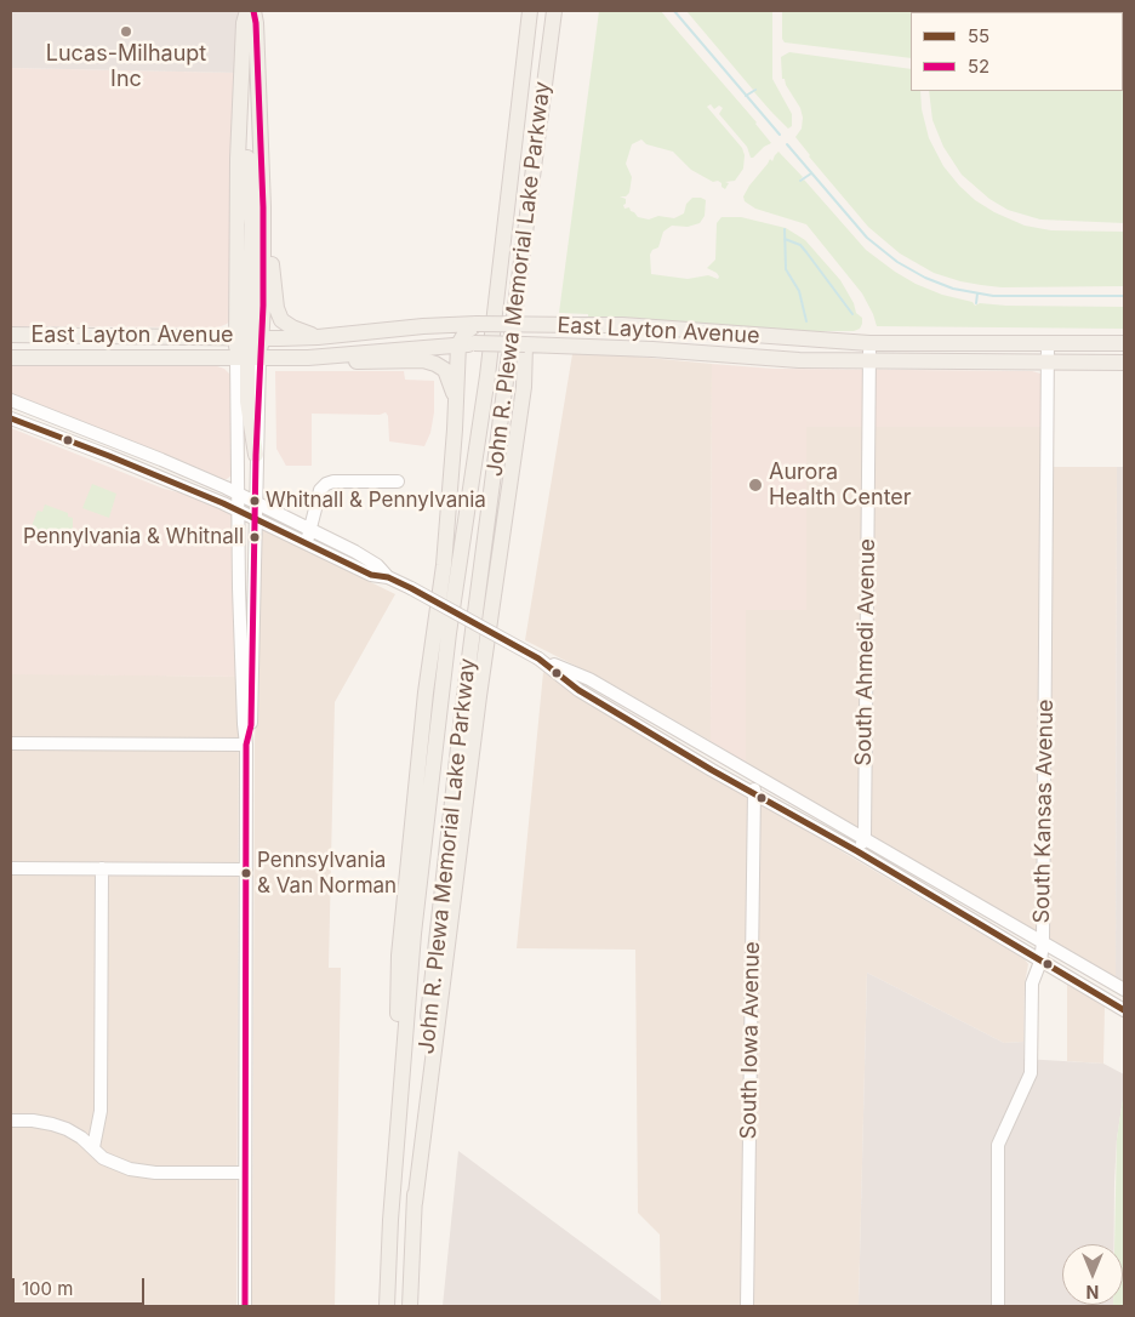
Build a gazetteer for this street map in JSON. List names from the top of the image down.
{
  "streets": {
    "main road": ["John R. Plewa Memorial Lake Parkway", "East Layton Avenue"],
    "street": ["South Ahmedi Avenue", "South Kansas Avenue", "South Iowa Avenue"]
  },
  "crossings": [
    ["East Layton Avenue", "South Ahmedi Avenue"],
    ["East Layton Avenue", "South Kansas Avenue"]
  ],
  "places": [
    "Lucas-Milhaupt Inc",
    "Aurora Health Center",
    "Whitnall & Pennylvania",
    "Pennylvania & Whitnall",
    "Pennsylvania & Van Norman"
  ],
  "lines": ["transit line 52", "transit line 55"],
  "legend": ["55", "52"],
  "scale_bar": "100 m",
  "north": "bottom"
}
